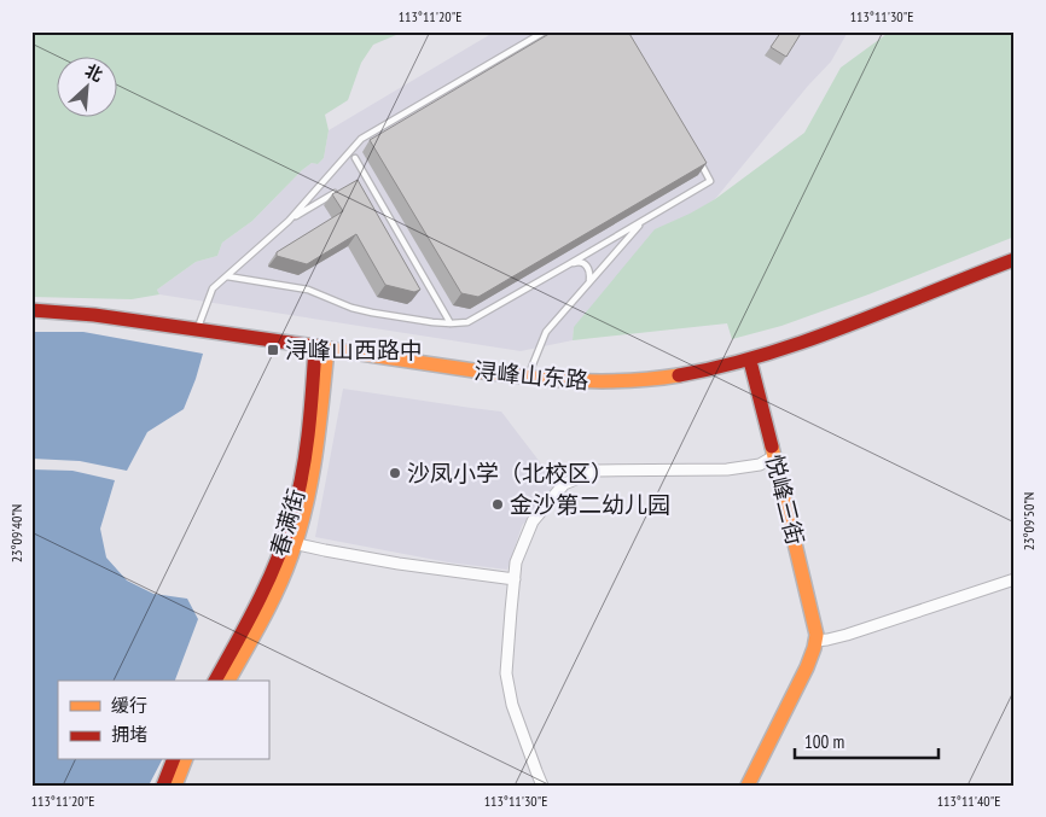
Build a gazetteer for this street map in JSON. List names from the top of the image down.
{
  "streets": {
    "street": ["浔峰山东路", "悦峰三街", "春满街"]
  },
  "crossings": [
    ["浔峰山东路", "悦峰三街"],
    ["浔峰山东路", "春满街"]
  ],
  "places": {
    "transit": ["浔峰山西路中"],
    "other": ["沙凤小学（北校区）", "金沙第二幼儿园"]
  },
  "legend": ["缓行", "拥堵"],
  "scale_bar": "100 m",
  "north": "top right",
  "coordinates": [
    "113°11'20\"E",
    "113°11'30\"E",
    "23°09'50\"N",
    "23°09'40\"N",
    "113°11'40\"E"
  ]
}
